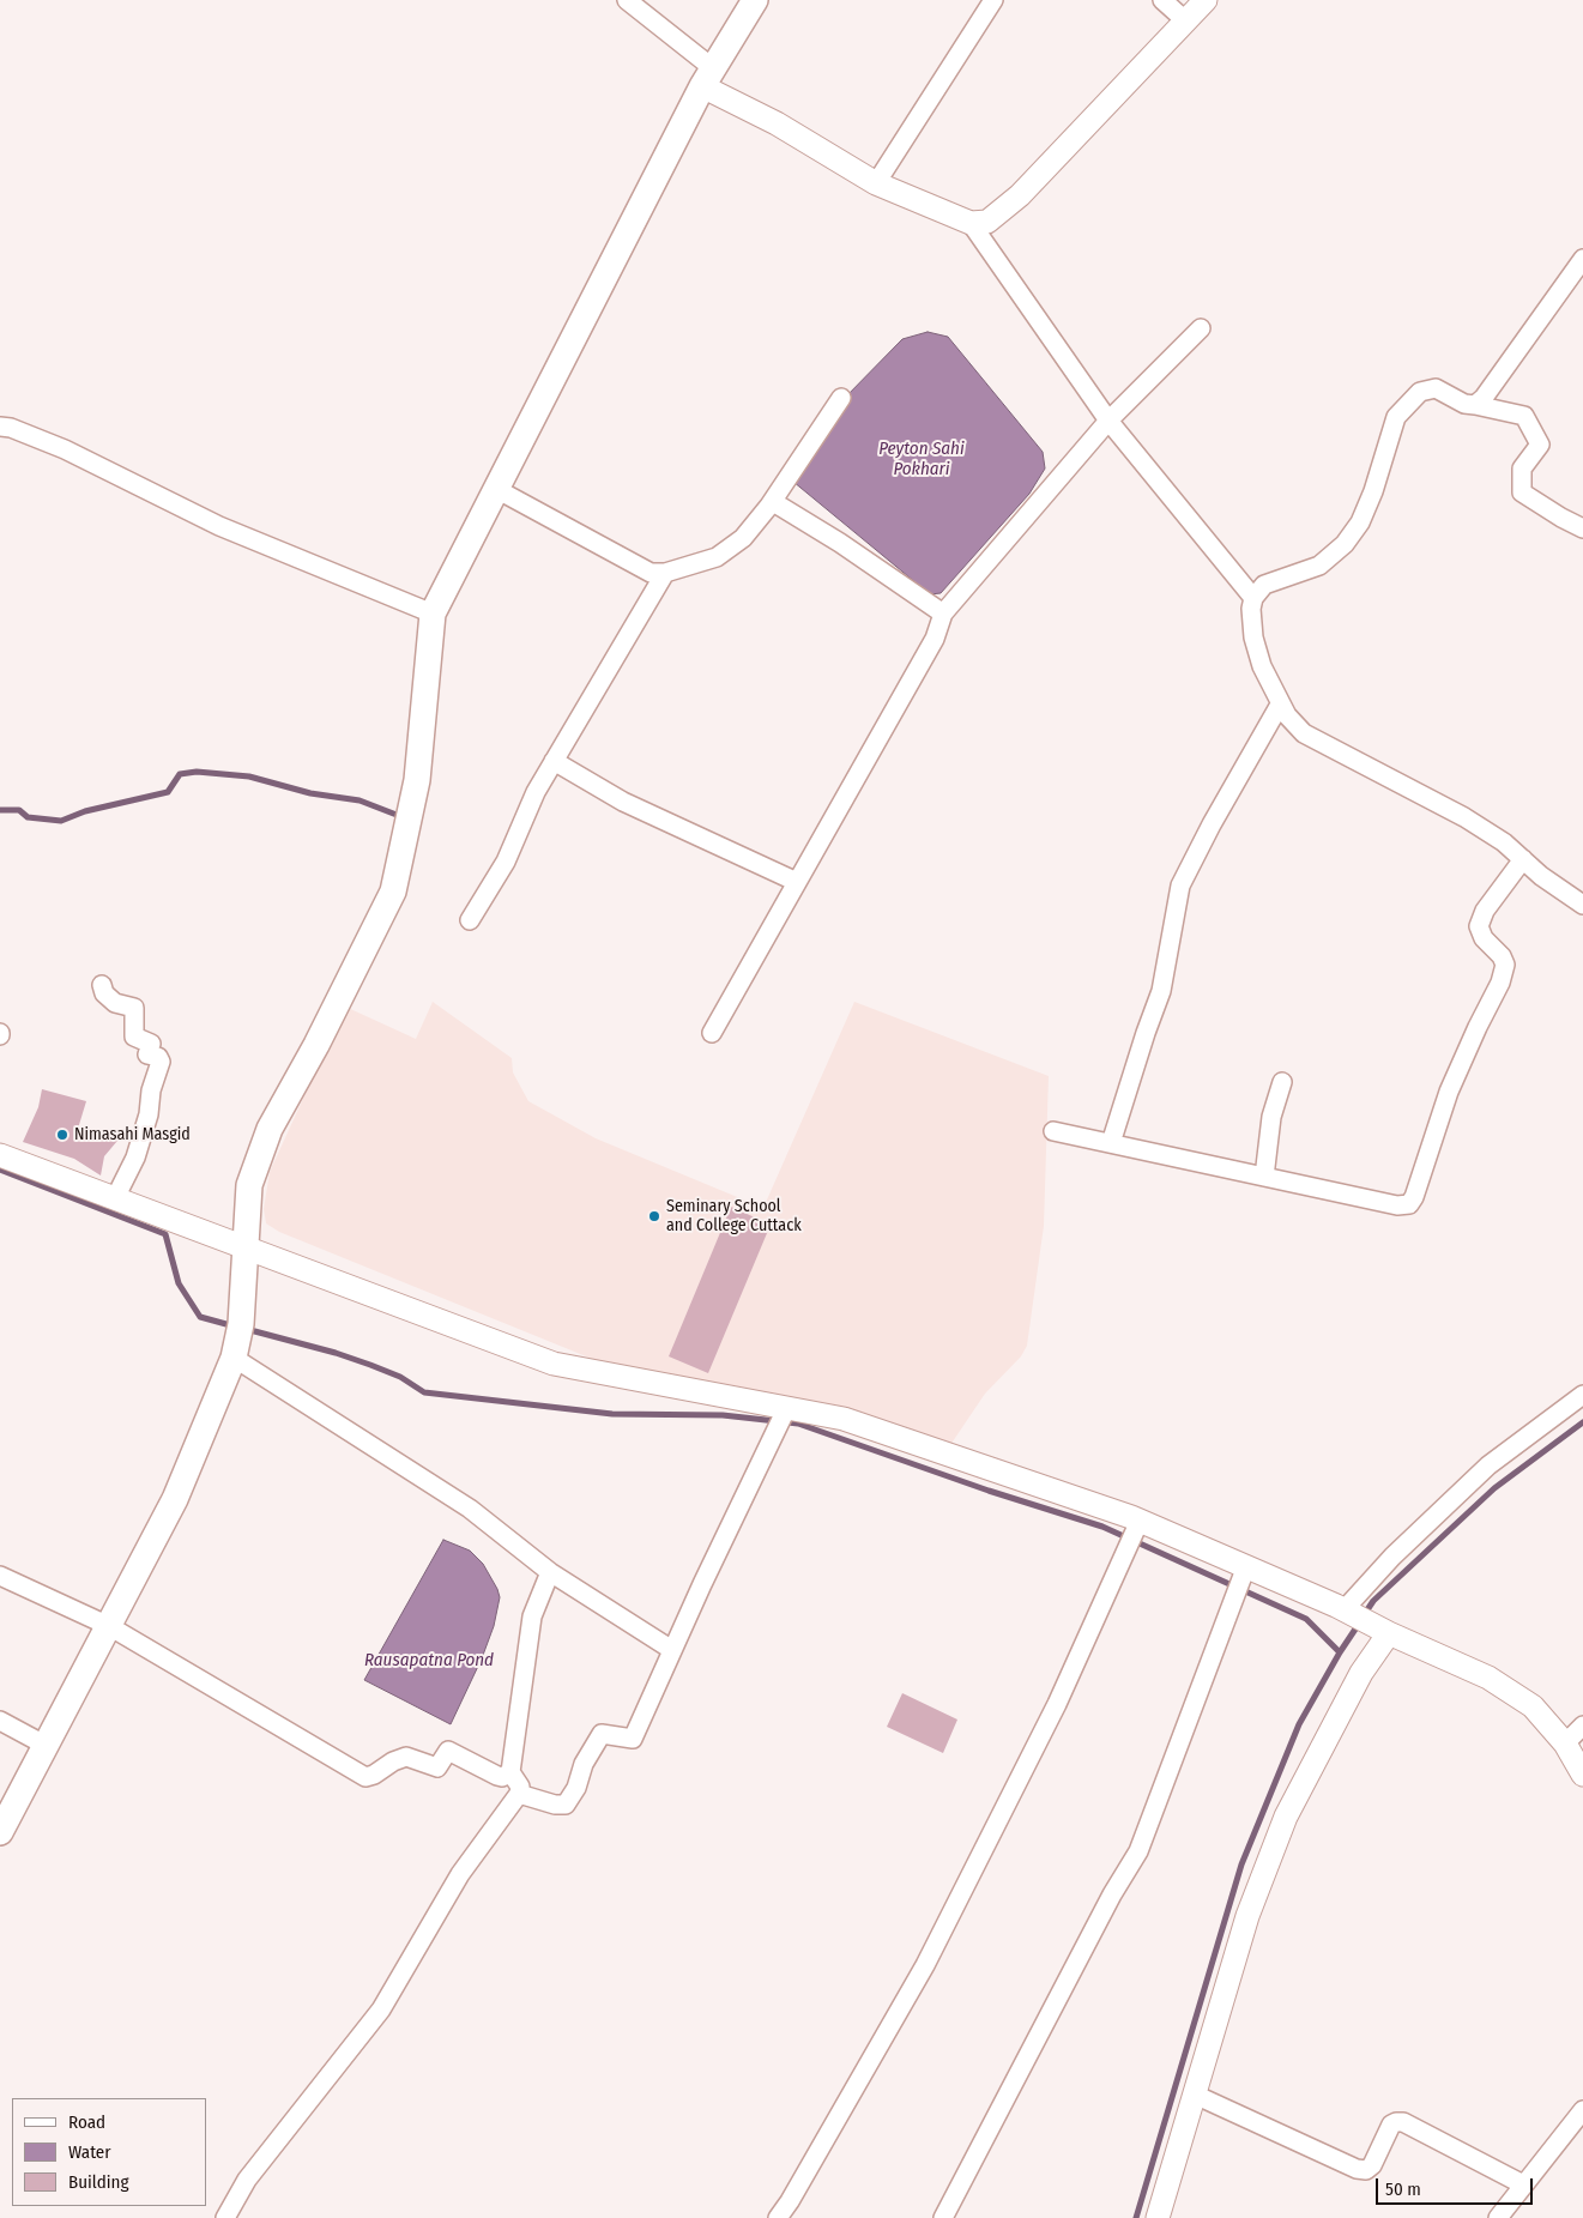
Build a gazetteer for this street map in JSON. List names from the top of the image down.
{
  "water": ["Peyton Sahi Pokhari", "Rausapatna Pond"],
  "places": ["Nimasahi Masgid", "Seminary School and College Cuttack"],
  "legend": ["Road", "Water", "Building"],
  "scale_bar": "50 m"
}
